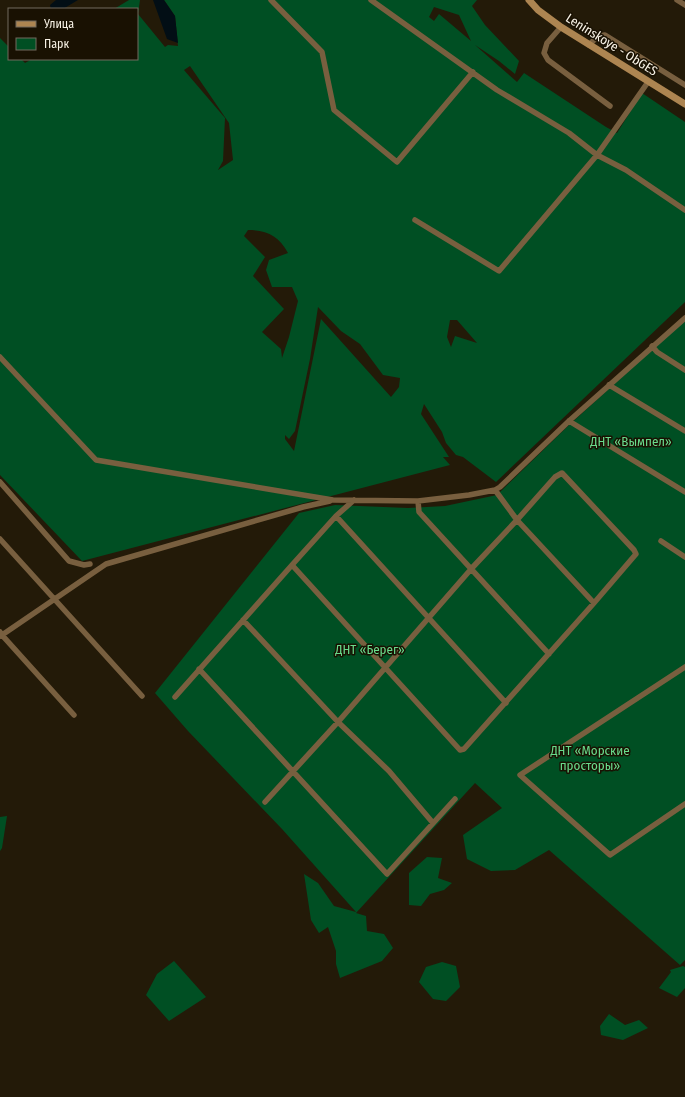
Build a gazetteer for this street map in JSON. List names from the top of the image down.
{
  "streets": {
    "main road": ["Leninskoye - ObGES"]
  },
  "parks": ["ДНТ «Вымпел»", "ДНТ «Берег»", "ДНТ «Морские просторы»"],
  "legend": ["Улица", "Парк"]
}
